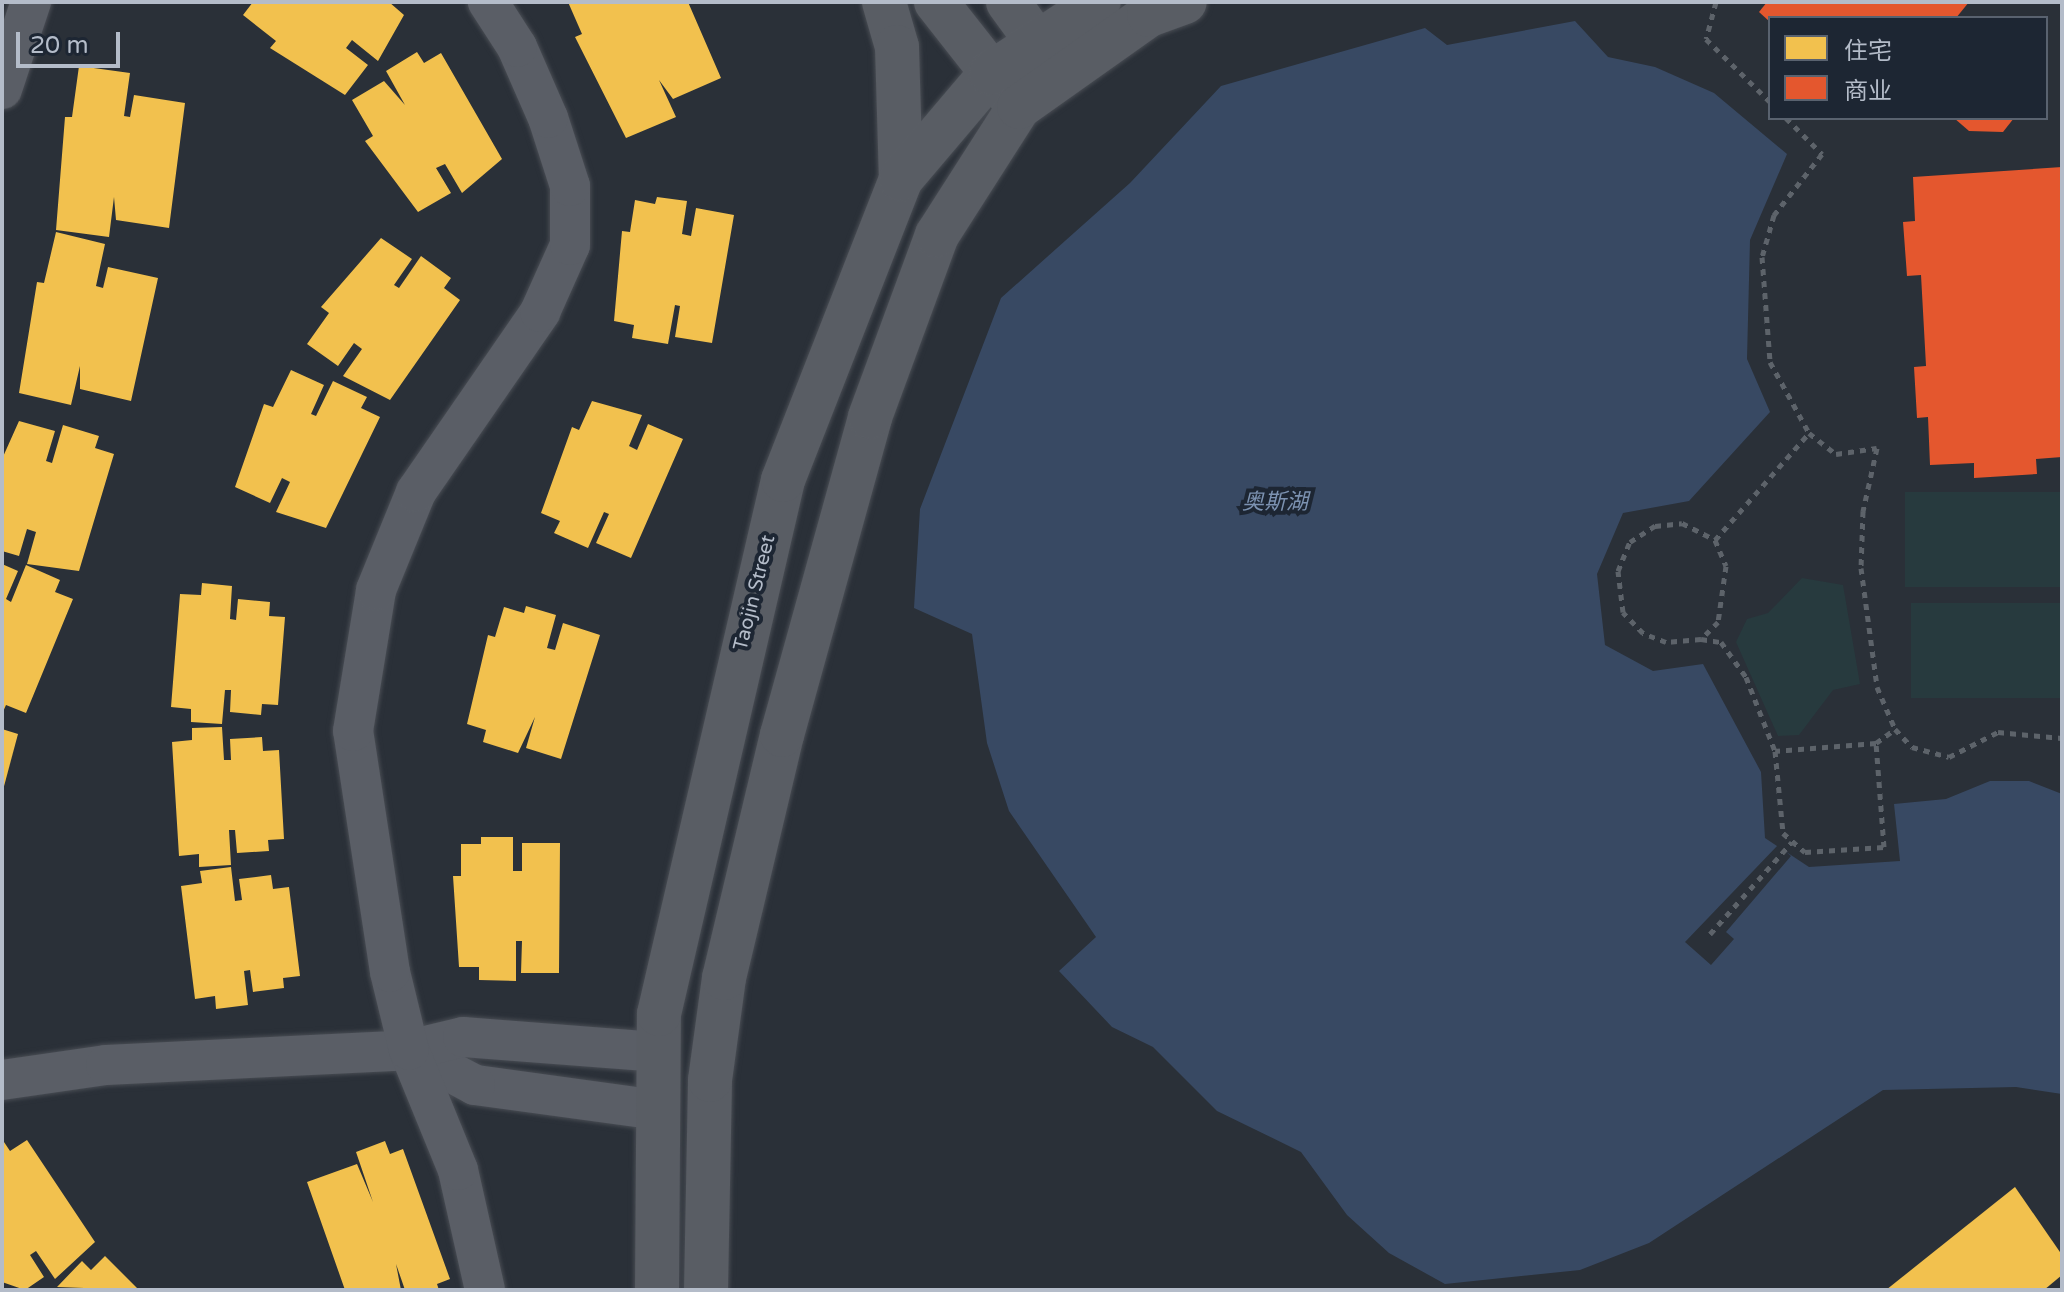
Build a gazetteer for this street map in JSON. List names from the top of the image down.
{
  "streets": {
    "street": ["Taojin Street"]
  },
  "water": ["奥斯湖"],
  "legend": ["住宅", "商业"],
  "scale_bar": "20 m"
}
